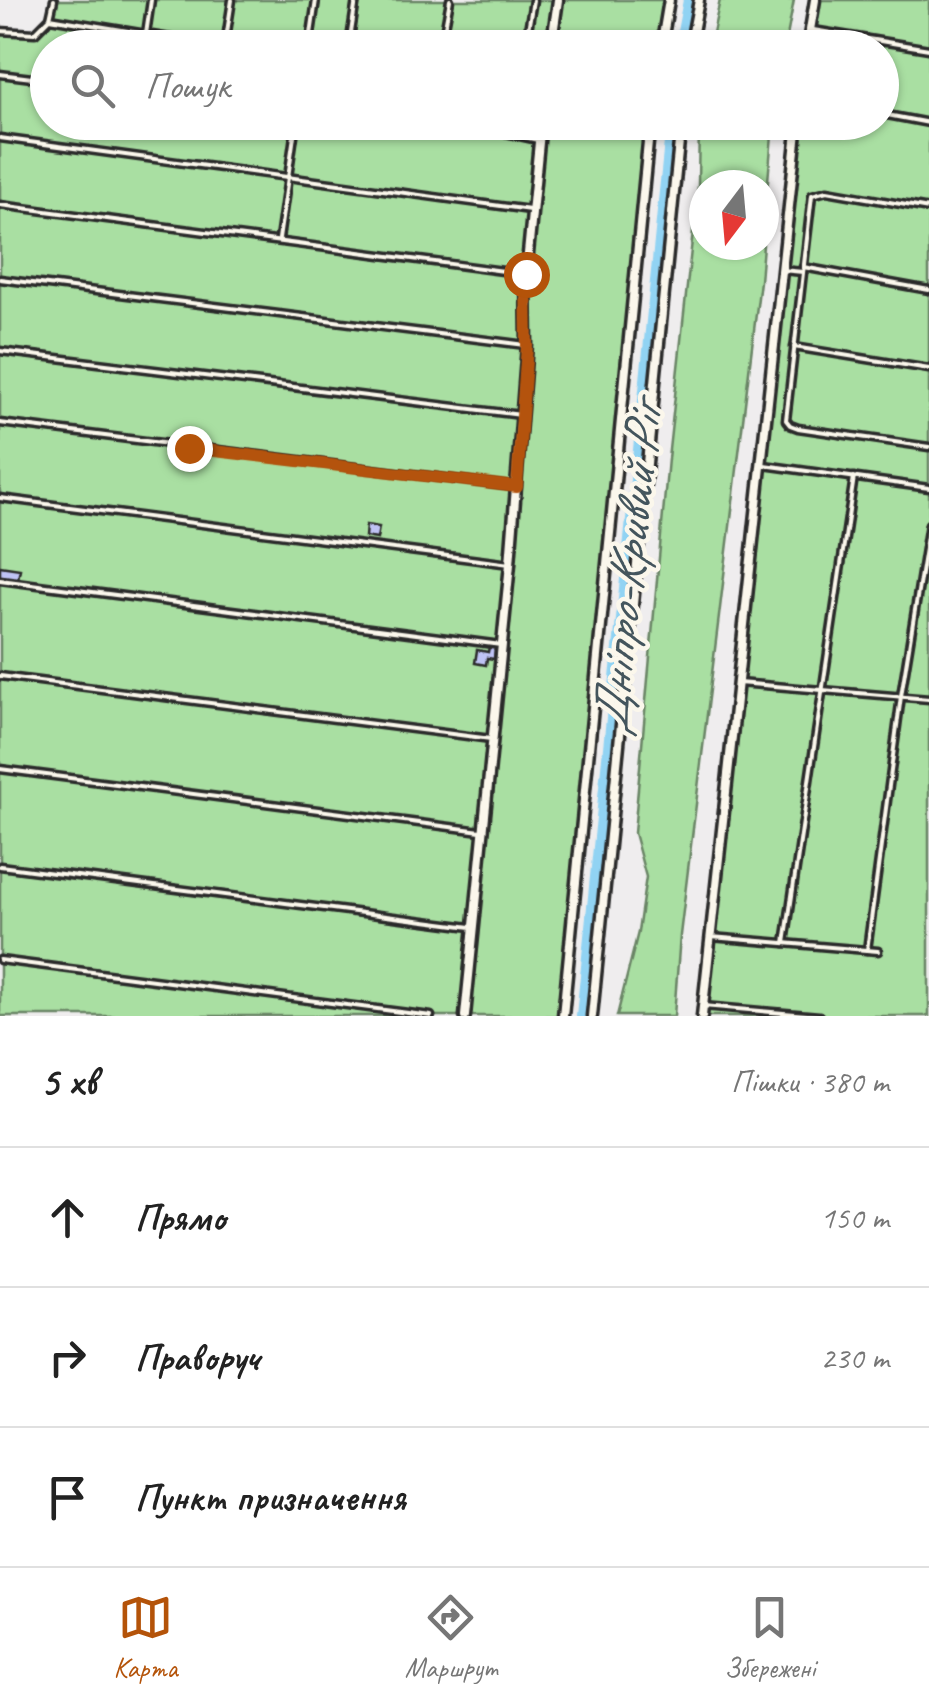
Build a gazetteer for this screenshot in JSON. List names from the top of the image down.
{
  "water": ["Дніпро-Кривий Ріг"],
  "north": "bottom",
  "page": {
    "search": "Пошук",
    "heading": ["5 хв", "Пішки · 380 m"],
    "list": [
      ["Прямо", "150 m"],
      ["Праворуч", "230 m"],
      "Пункт призначення"
    ],
    "nav": ["Карта", "Маршрут", "Збережені"]
  }
}
